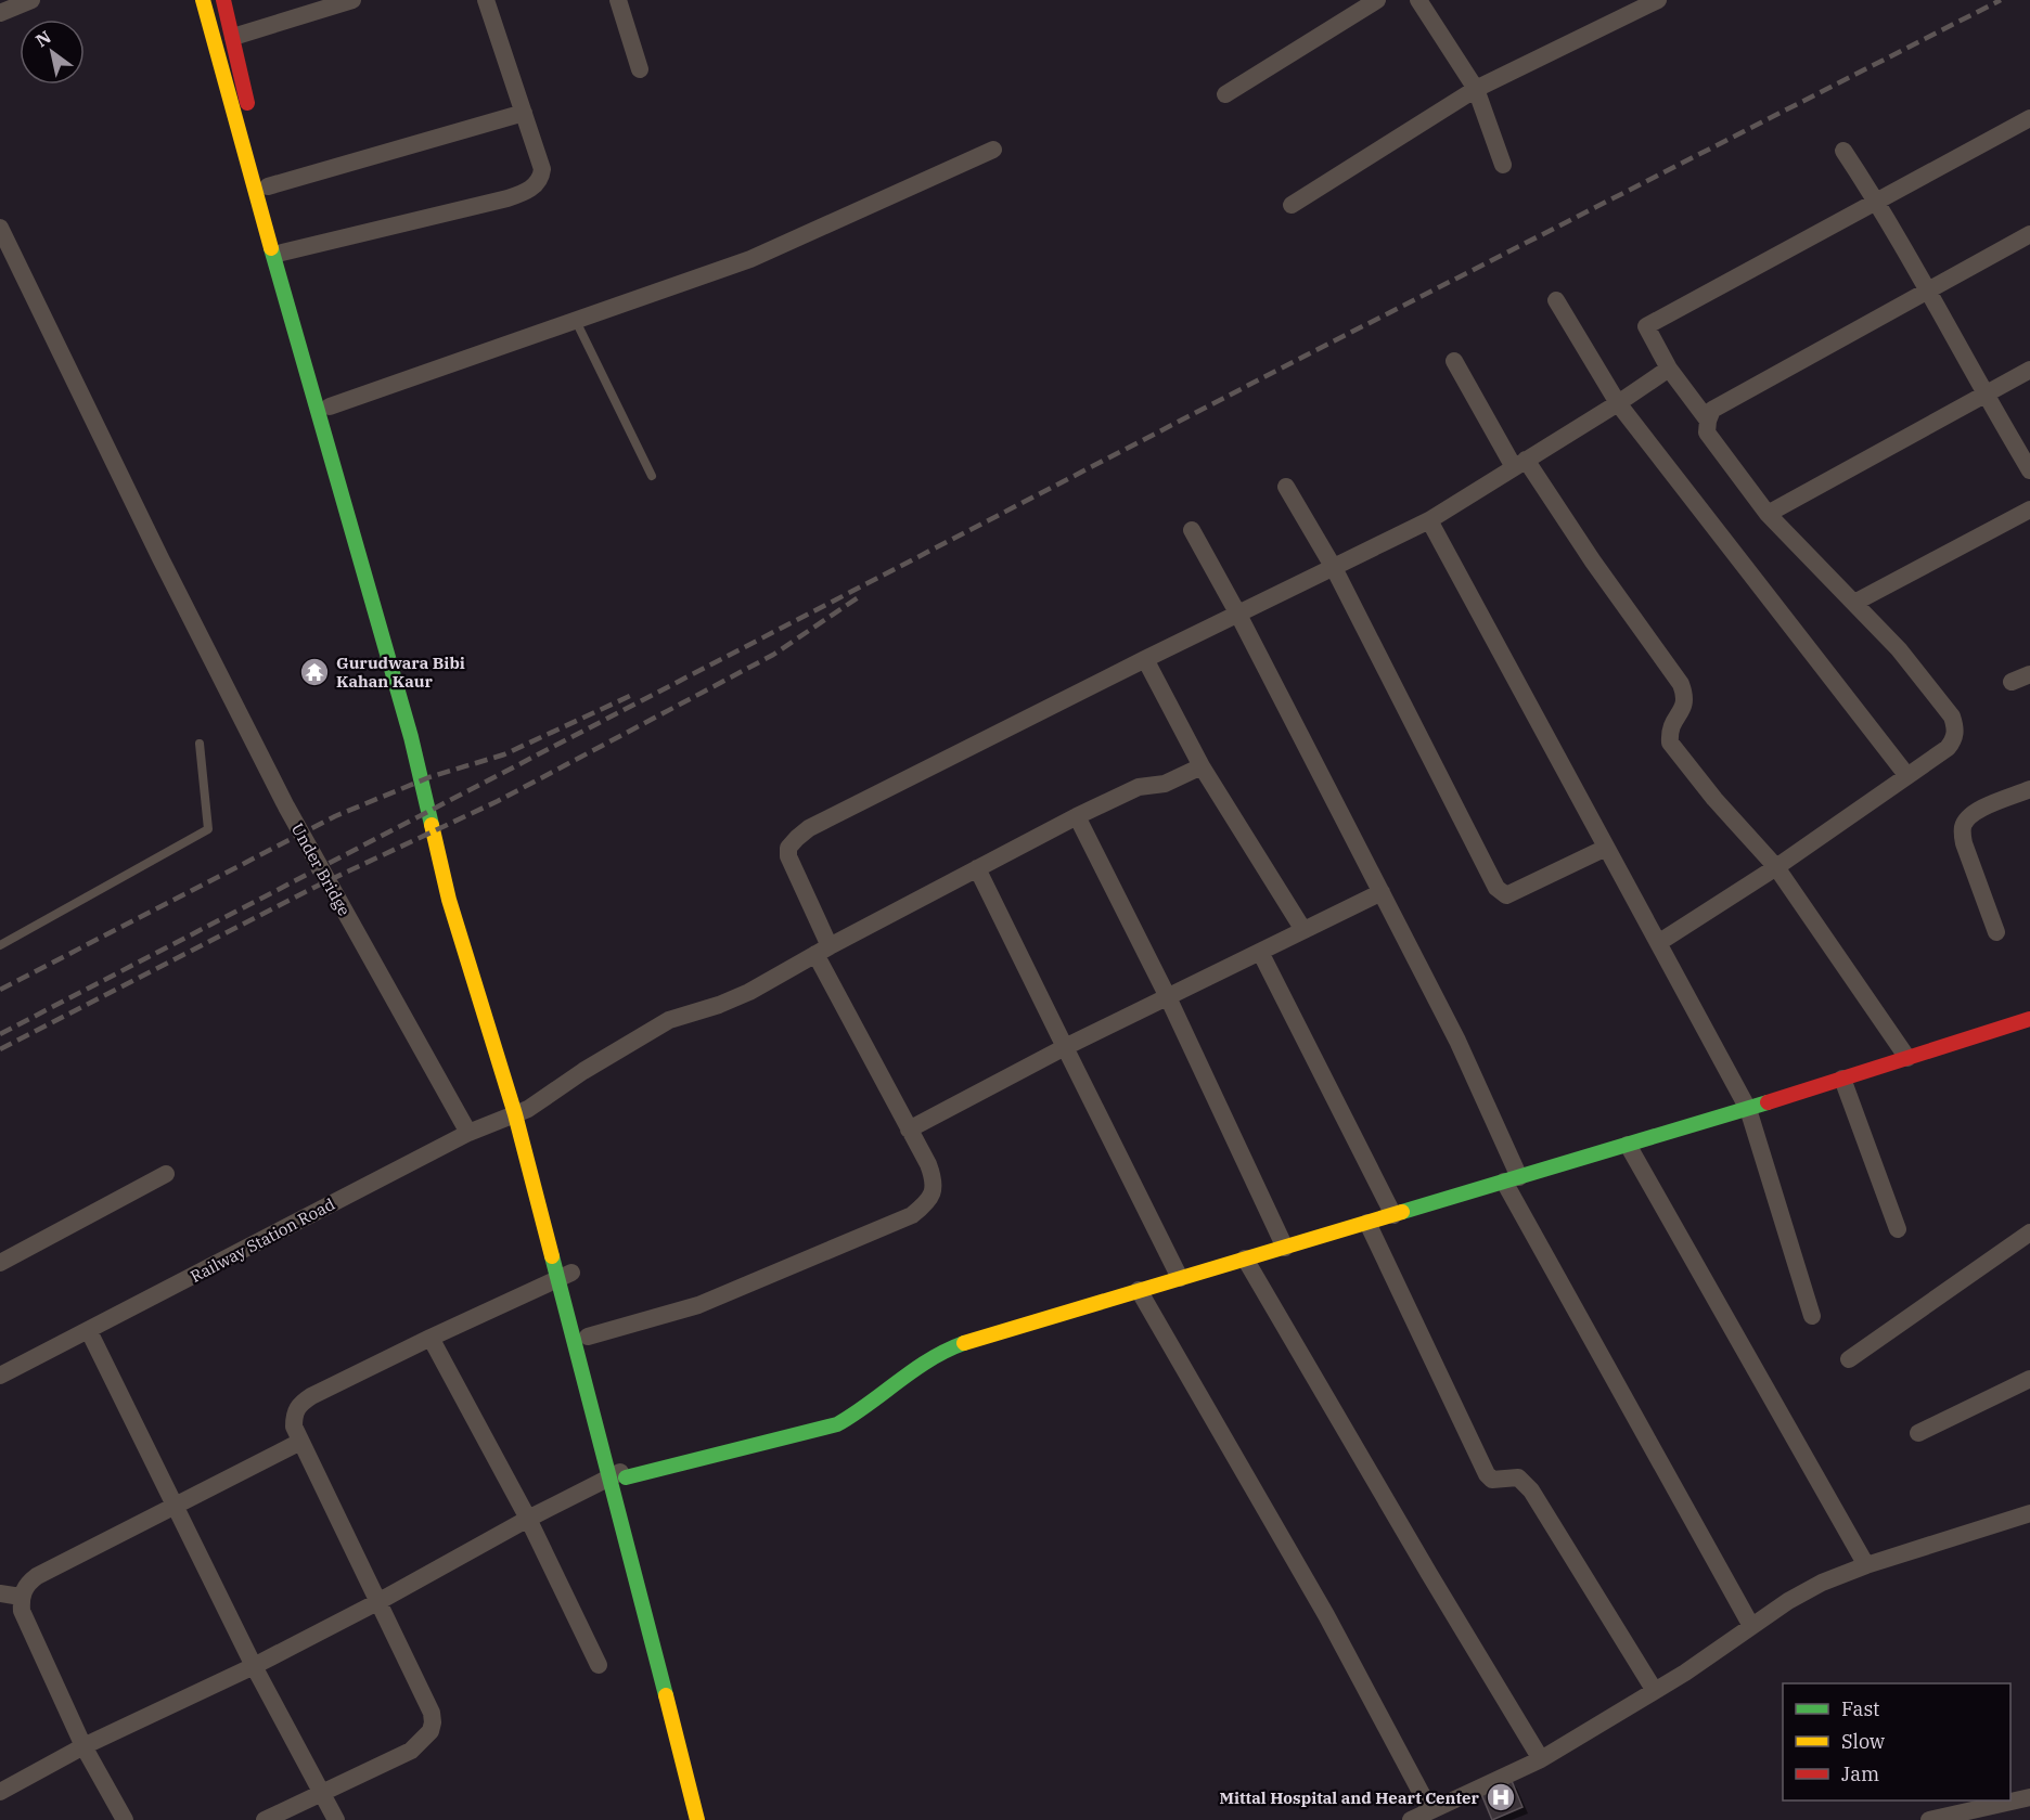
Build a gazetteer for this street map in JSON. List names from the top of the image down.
{
  "streets": {
    "street": ["Under Bridge", "Railway Station Road"]
  },
  "crossings": [
    ["Under Bridge", "Railway Station Road"]
  ],
  "places": {
    "temple": ["Gurudwara Bibi Kahan Kaur"],
    "hospital": ["Mittal Hospital and Heart Center"]
  },
  "legend": ["Fast", "Slow", "Jam"],
  "north": "top left"
}
